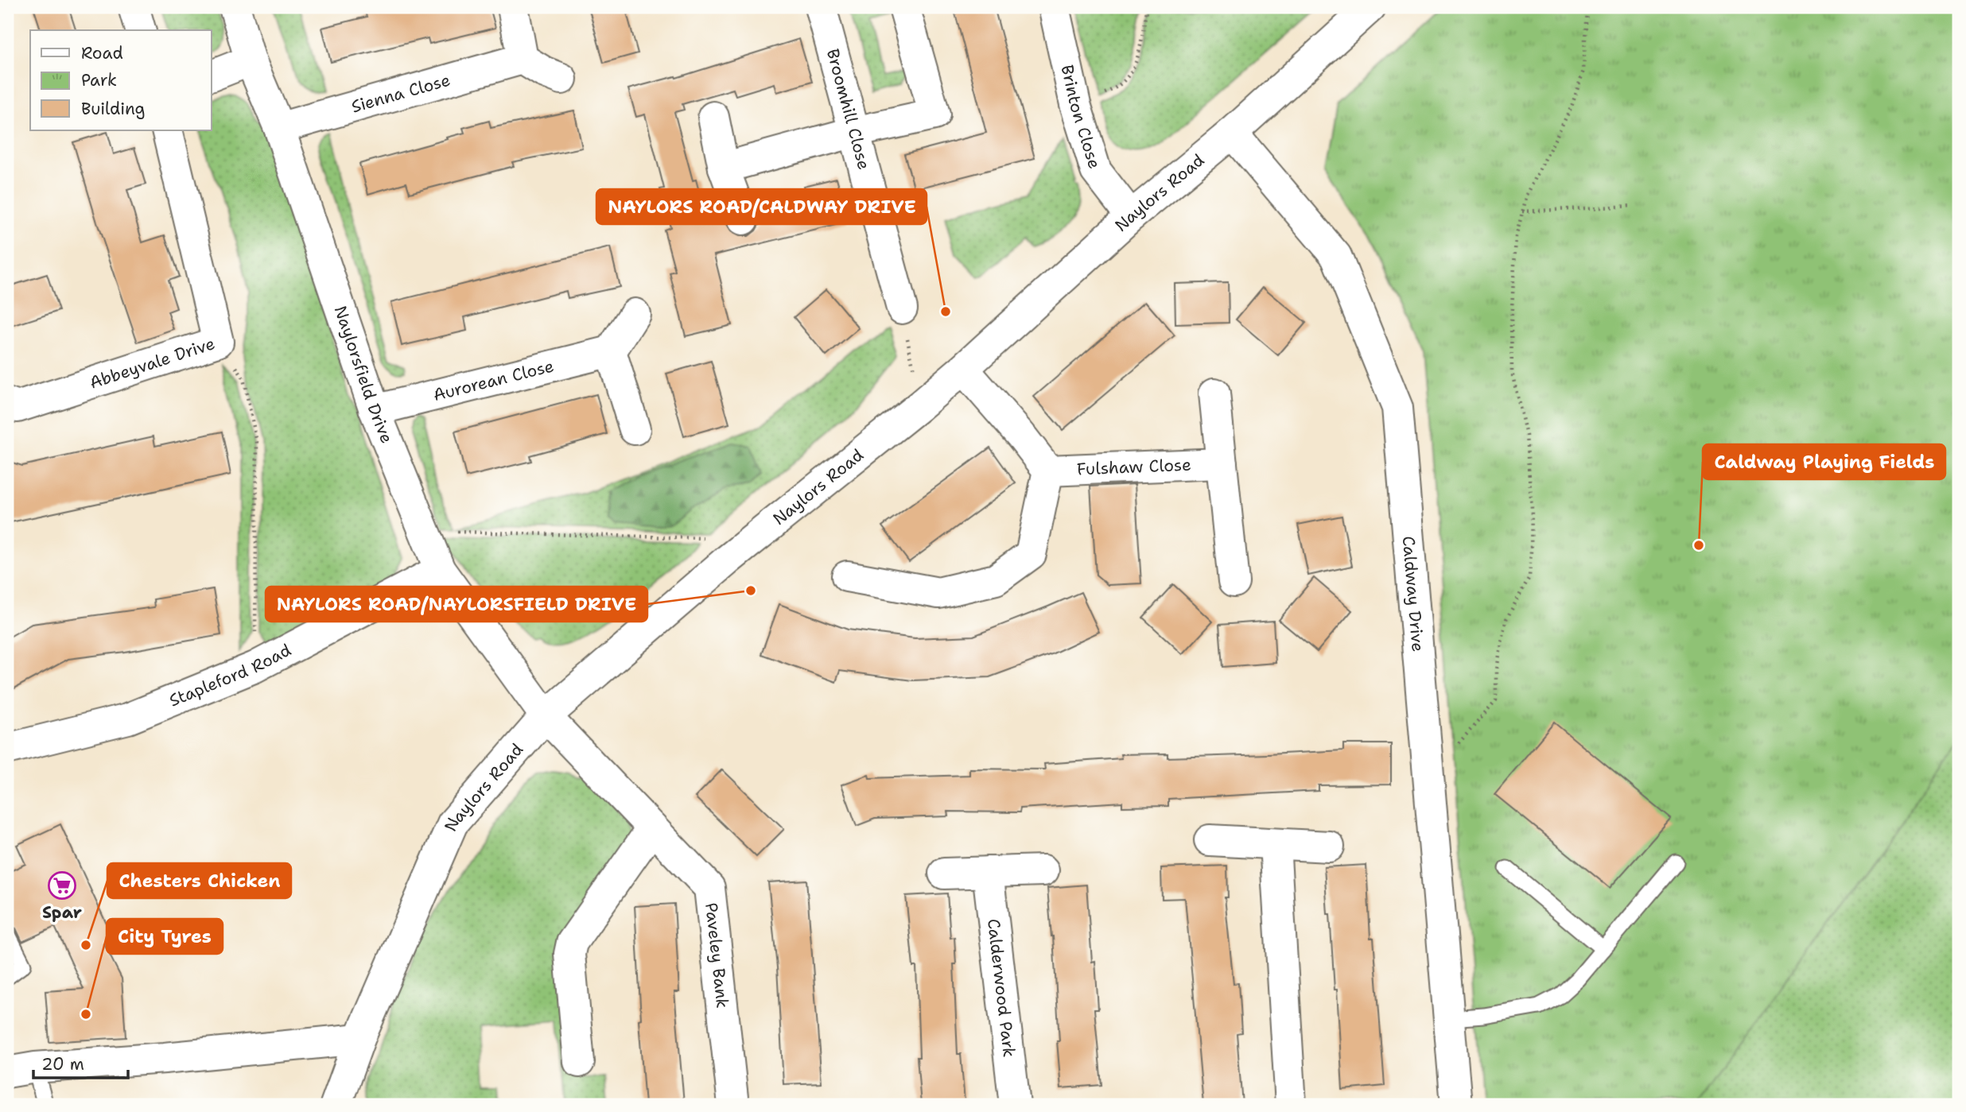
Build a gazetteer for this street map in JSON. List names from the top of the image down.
{
  "streets": {
    "street": [
      "Sienna Close",
      "Broomhill Close",
      "Brinton Close",
      "Naylors Road",
      "Abbeyvale Drive",
      "Naylorsfield Drive",
      "Aurorean Close",
      "Fulshaw Close",
      "Caldway Drive",
      "Stapleford Road",
      "Paveley Bank",
      "Calderwood Park"
    ]
  },
  "crossings": [
    ["Sienna Close", "Naylorsfield Drive"],
    ["Brinton Close", "Naylors Road"],
    ["Naylors Road", "Naylorsfield Drive"],
    ["Naylors Road", "Caldway Drive"],
    ["Naylors Road", "Paveley Bank"],
    ["Naylorsfield Drive", "Aurorean Close"],
    ["Naylorsfield Drive", "Stapleford Road"],
    ["Naylorsfield Drive", "Paveley Bank"]
  ],
  "places": {
    "other": [
      "NAYLORS ROAD/CALDWAY DRIVE",
      "Caldway Playing Fields",
      "NAYLORS ROAD/NAYLORSFIELD DRIVE",
      "Chesters Chicken",
      "City Tyres"
    ],
    "supermarket": ["Spar"]
  },
  "legend": ["Road", "Park", "Building"],
  "scale_bar": "20 m"
}
